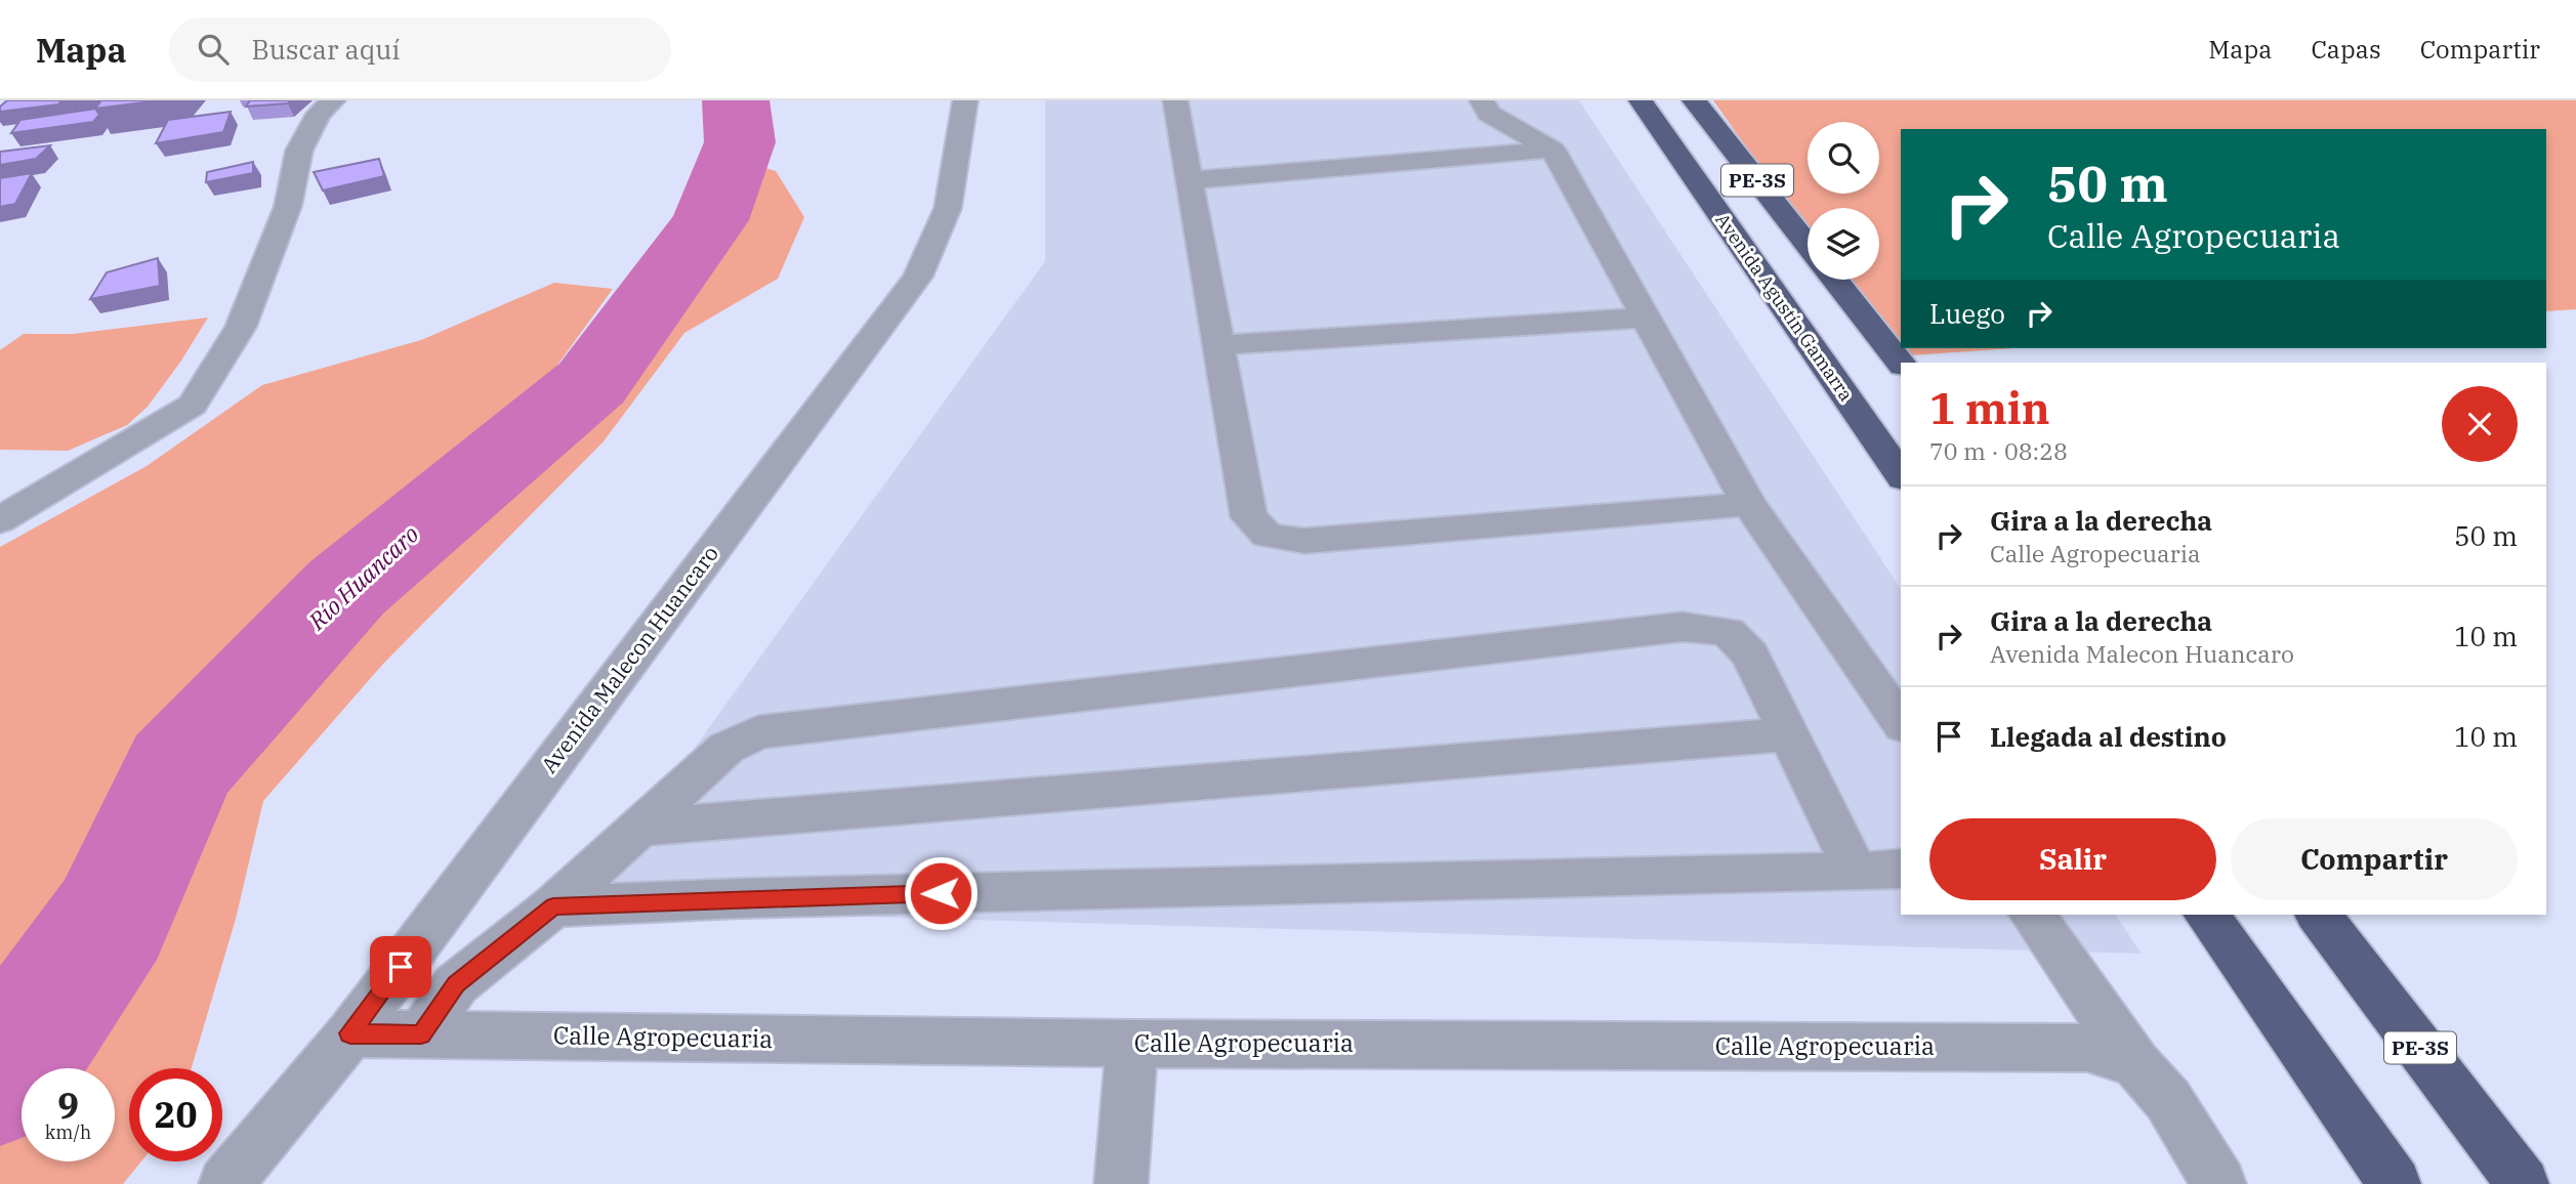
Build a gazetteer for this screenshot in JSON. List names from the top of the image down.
{
  "streets": {
    "highway": ["PE-3S", "Avenida Agustín Gamarra"],
    "street": ["Avenida Malecon Huancaro", "Calle Agropecuaria"]
  },
  "crossings": [
    ["Avenida Malecon Huancaro", "Calle Agropecuaria"]
  ],
  "water": ["Río Huancaro"],
  "page": {
    "header": "Mapa",
    "search": "Buscar aquí",
    "nav": ["Mapa", "Capas", "Compartir"],
    "turn": ["50 m", "Calle Agropecuaria"],
    "then": "Luego",
    "heading": ["1 min", "70 m · 08:28"],
    "list": [
      {
        "name": "Gira a la derecha",
        "note": "Calle Agropecuaria",
        "value": "50 m"
      },
      {
        "name": "Gira a la derecha",
        "note": "Avenida Malecon Huancaro",
        "value": "10 m"
      },
      {
        "name": "Llegada al destino",
        "value": "10 m"
      }
    ],
    "buttons": ["Salir", "Compartir"],
    "speed": "9 km/h",
    "limit": "20"
  }
}
